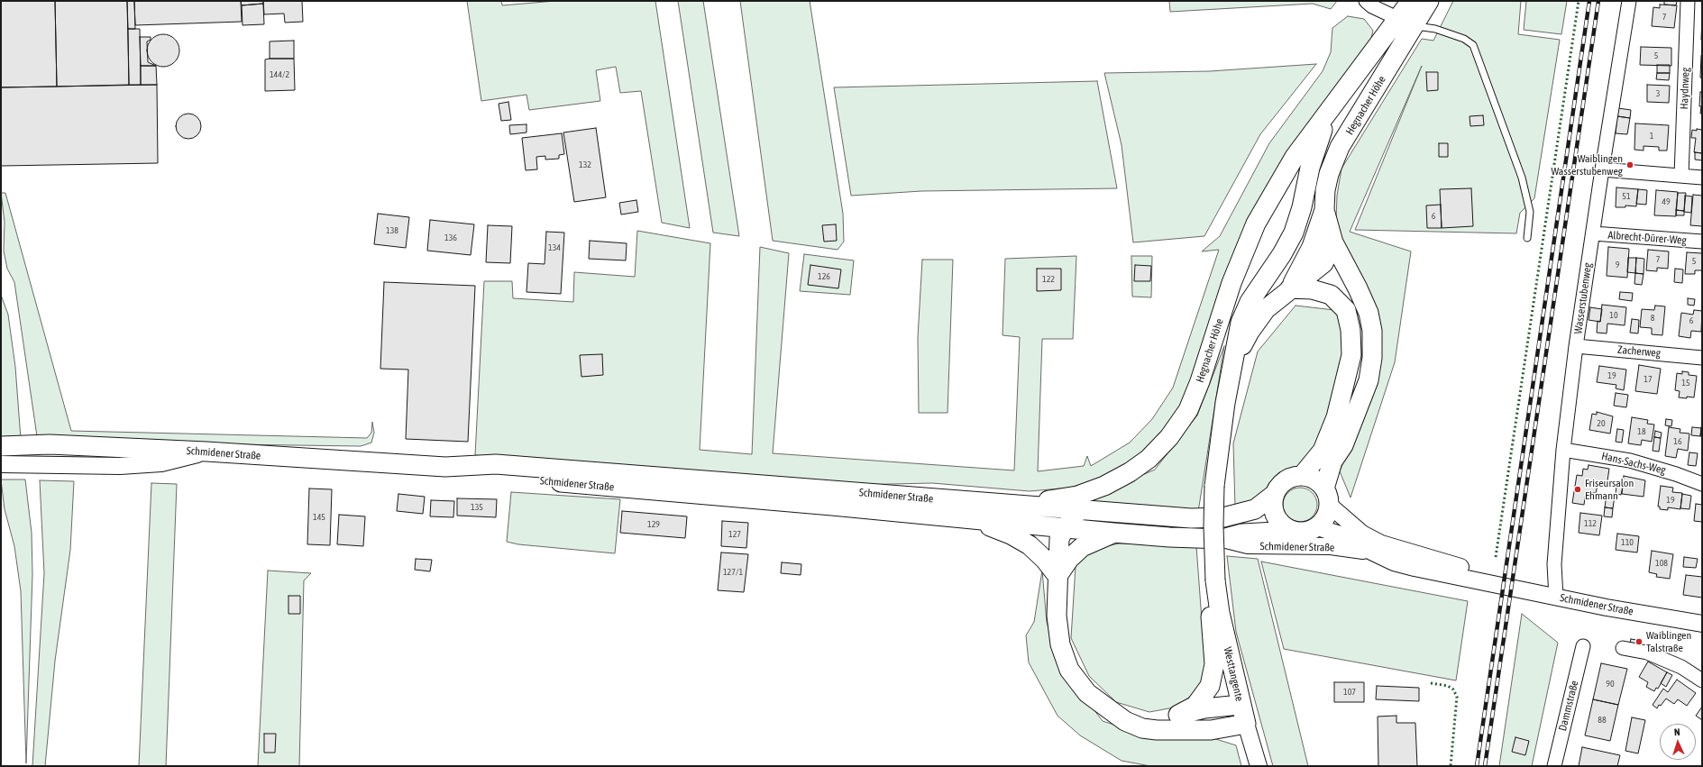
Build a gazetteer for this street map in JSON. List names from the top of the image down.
{
  "streets": {
    "main road": ["Hegnacher Höhe", "Schmidener Straße", "Westtangente"],
    "street": [
      "Haydnweg",
      "Albrecht-Dürer-Weg",
      "Wasserstubenweg",
      "Zacherweg",
      "Hans-Sachs-Weg",
      "Dammstraße"
    ]
  },
  "crossings": [
    ["Hegnacher Höhe", "Schmidener Straße"],
    ["Hegnacher Höhe", "Westtangente"],
    ["Albrecht-Dürer-Weg", "Wasserstubenweg"],
    ["Wasserstubenweg", "Zacherweg"],
    ["Wasserstubenweg", "Schmidener Straße"],
    ["Wasserstubenweg", "Hans-Sachs-Weg"]
  ],
  "places": ["Waiblingen Wasserstubenweg", "Friseursalon Ehmann", "Waiblingen Talstraße"],
  "house_numbers": [
    "7",
    "5",
    "144/2",
    "3",
    "1",
    "132",
    "51",
    "49",
    "6",
    "138",
    "136",
    "134",
    "7",
    "5",
    "9",
    "126",
    "122",
    "10",
    "8",
    "6",
    "19",
    "17",
    "15",
    "20",
    "18",
    "16",
    "19",
    "135",
    "145",
    "112",
    "129",
    "127",
    "110",
    "108",
    "127/1",
    "90",
    "107",
    "88"
  ],
  "north": "top"
}
